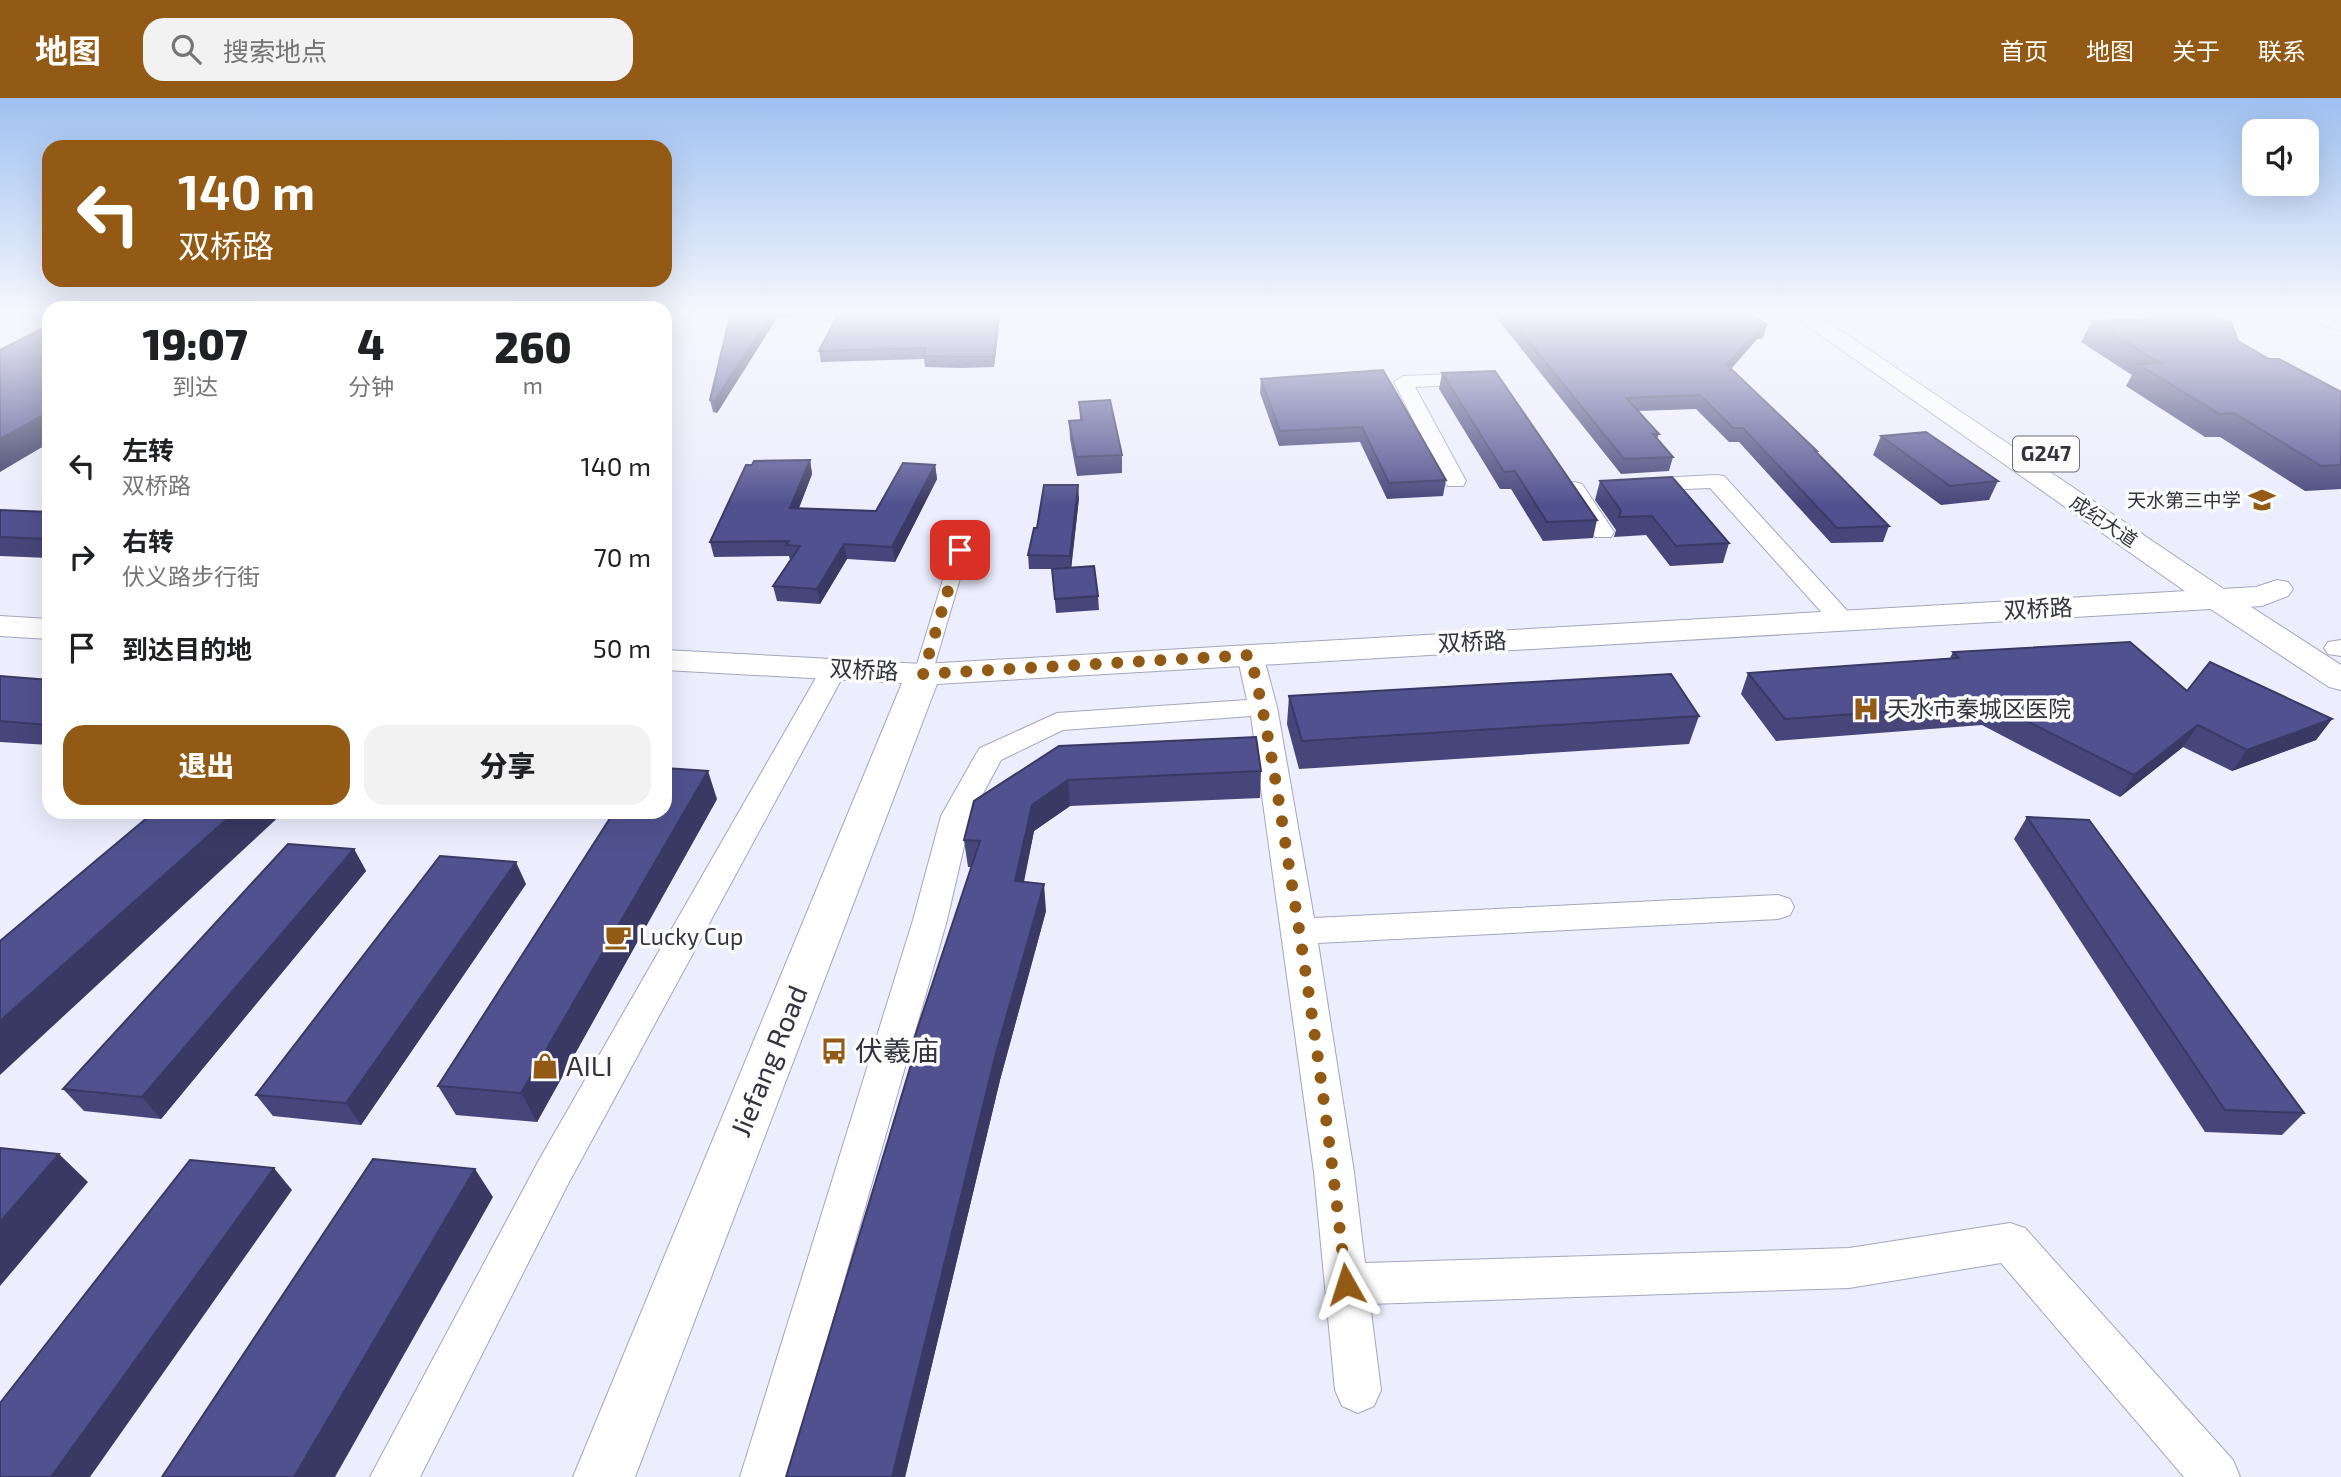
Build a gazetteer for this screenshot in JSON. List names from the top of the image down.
{
  "streets": {
    "main road": [
      "G247",
      "成纪大道",
      "双桥路",
      "Jiefang Road"
    ]
  },
  "crossings": [
    ["成纪大道", "双桥路"],
    ["双桥路", "Jiefang Road"]
  ],
  "places": {
    "school or university": ["天水第三中学"],
    "hospital": ["天水市秦城区医院"],
    "cafe": ["Lucky Cup"],
    "bus stop": ["伏羲庙"],
    "shop": ["AILI"]
  },
  "page": {
    "header": "地图",
    "search": "搜索地点",
    "nav": [
      "首页",
      "地图",
      "关于",
      "联系"
    ],
    "turn": ["140 m", "双桥路"],
    "eta": [
      "19:07",
      "到达",
      "4",
      "分钟",
      "260",
      "m"
    ],
    "list": [
      {
        "name": "左转",
        "note": "双桥路",
        "value": "140 m"
      },
      {
        "name": "右转",
        "note": "伏义路步行街",
        "value": "70 m"
      },
      {
        "name": "到达目的地",
        "value": "50 m"
      }
    ],
    "buttons": ["退出", "分享"]
  }
}
